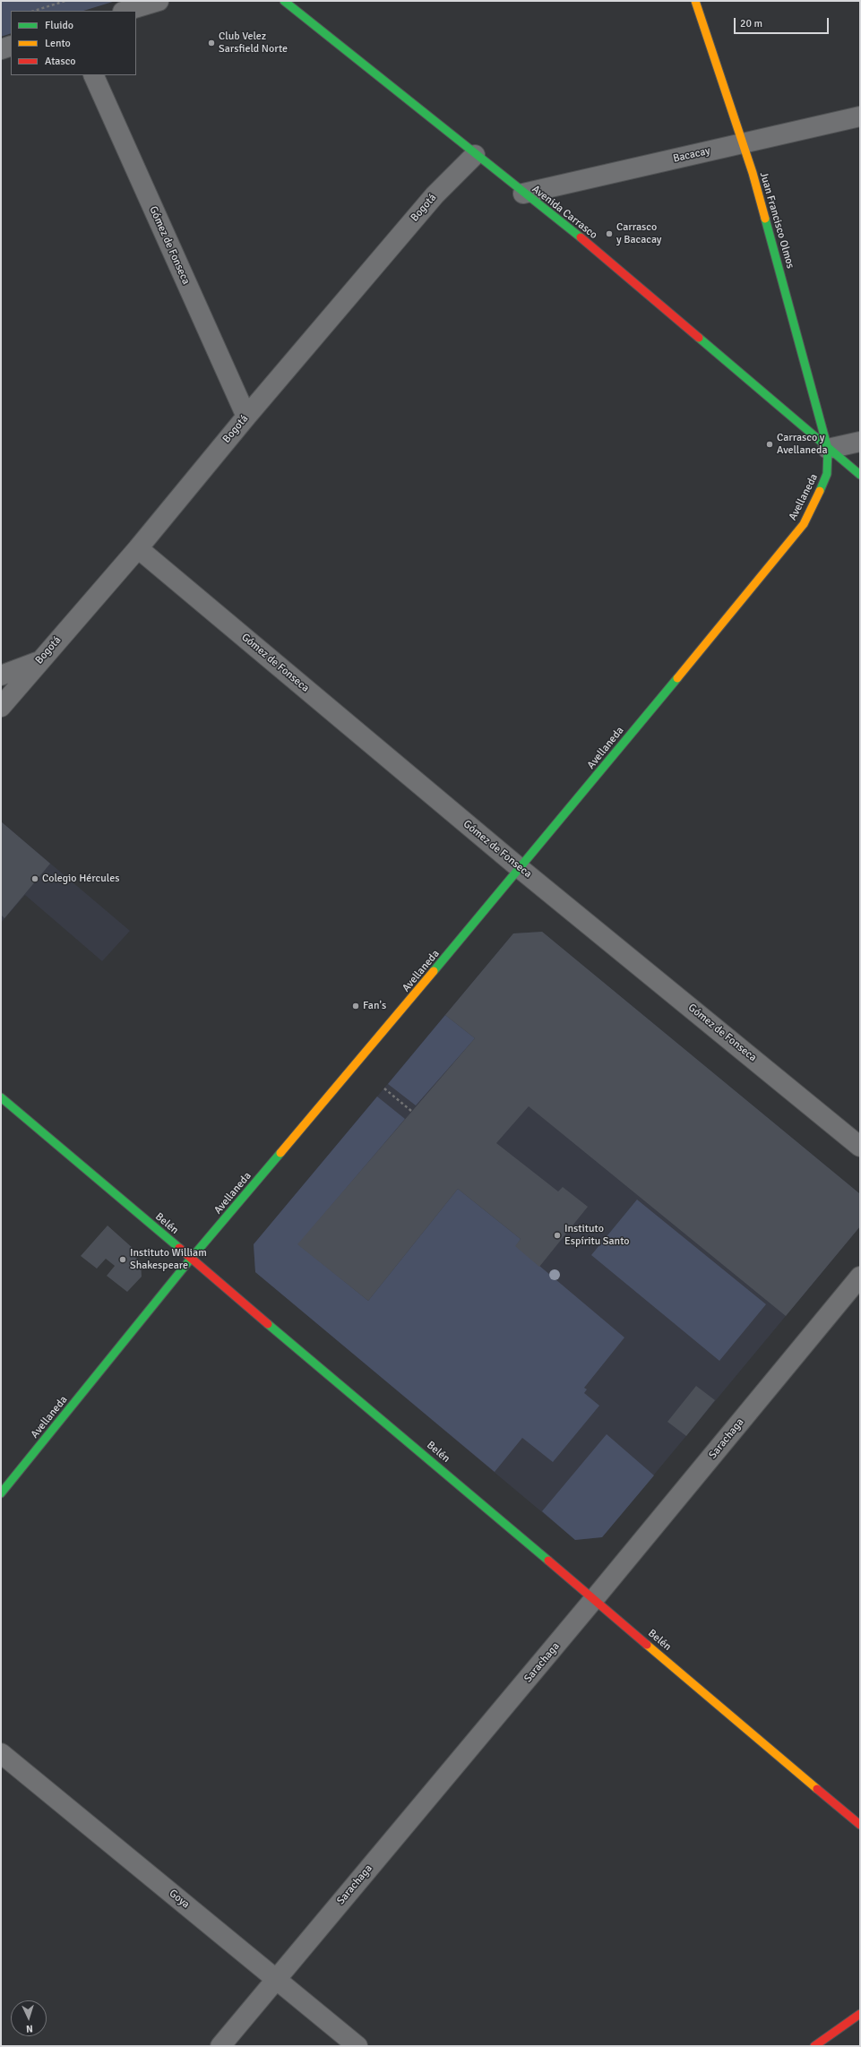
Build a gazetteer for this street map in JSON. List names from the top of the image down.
{
  "streets": {
    "street": [
      "Bacacay",
      "Bogotá",
      "Avenida Carrasco",
      "Juan Francisco Olmos",
      "Gómez de Fonseca",
      "Avellaneda",
      "Belén",
      "Sarachaga",
      "Goya"
    ]
  },
  "crossings": [
    ["Bacacay", "Avenida Carrasco"],
    ["Bacacay", "Juan Francisco Olmos"],
    ["Bogotá", "Avenida Carrasco"],
    ["Bogotá", "Gómez de Fonseca"],
    ["Avenida Carrasco", "Juan Francisco Olmos"],
    ["Avenida Carrasco", "Avellaneda"],
    ["Juan Francisco Olmos", "Avellaneda"],
    ["Gómez de Fonseca", "Avellaneda"],
    ["Avellaneda", "Belén"],
    ["Belén", "Sarachaga"],
    ["Sarachaga", "Goya"]
  ],
  "places": [
    "Club Velez Sarsfield Norte",
    "Carrasco y Bacacay",
    "Carrasco y Avellaneda",
    "Colegio Hércules",
    "Fan's",
    "Instituto Espíritu Santo",
    "Instituto William Shakespeare"
  ],
  "legend": ["Fluido", "Lento", "Atasco"],
  "scale_bar": "20 m",
  "north": "bottom"
}
